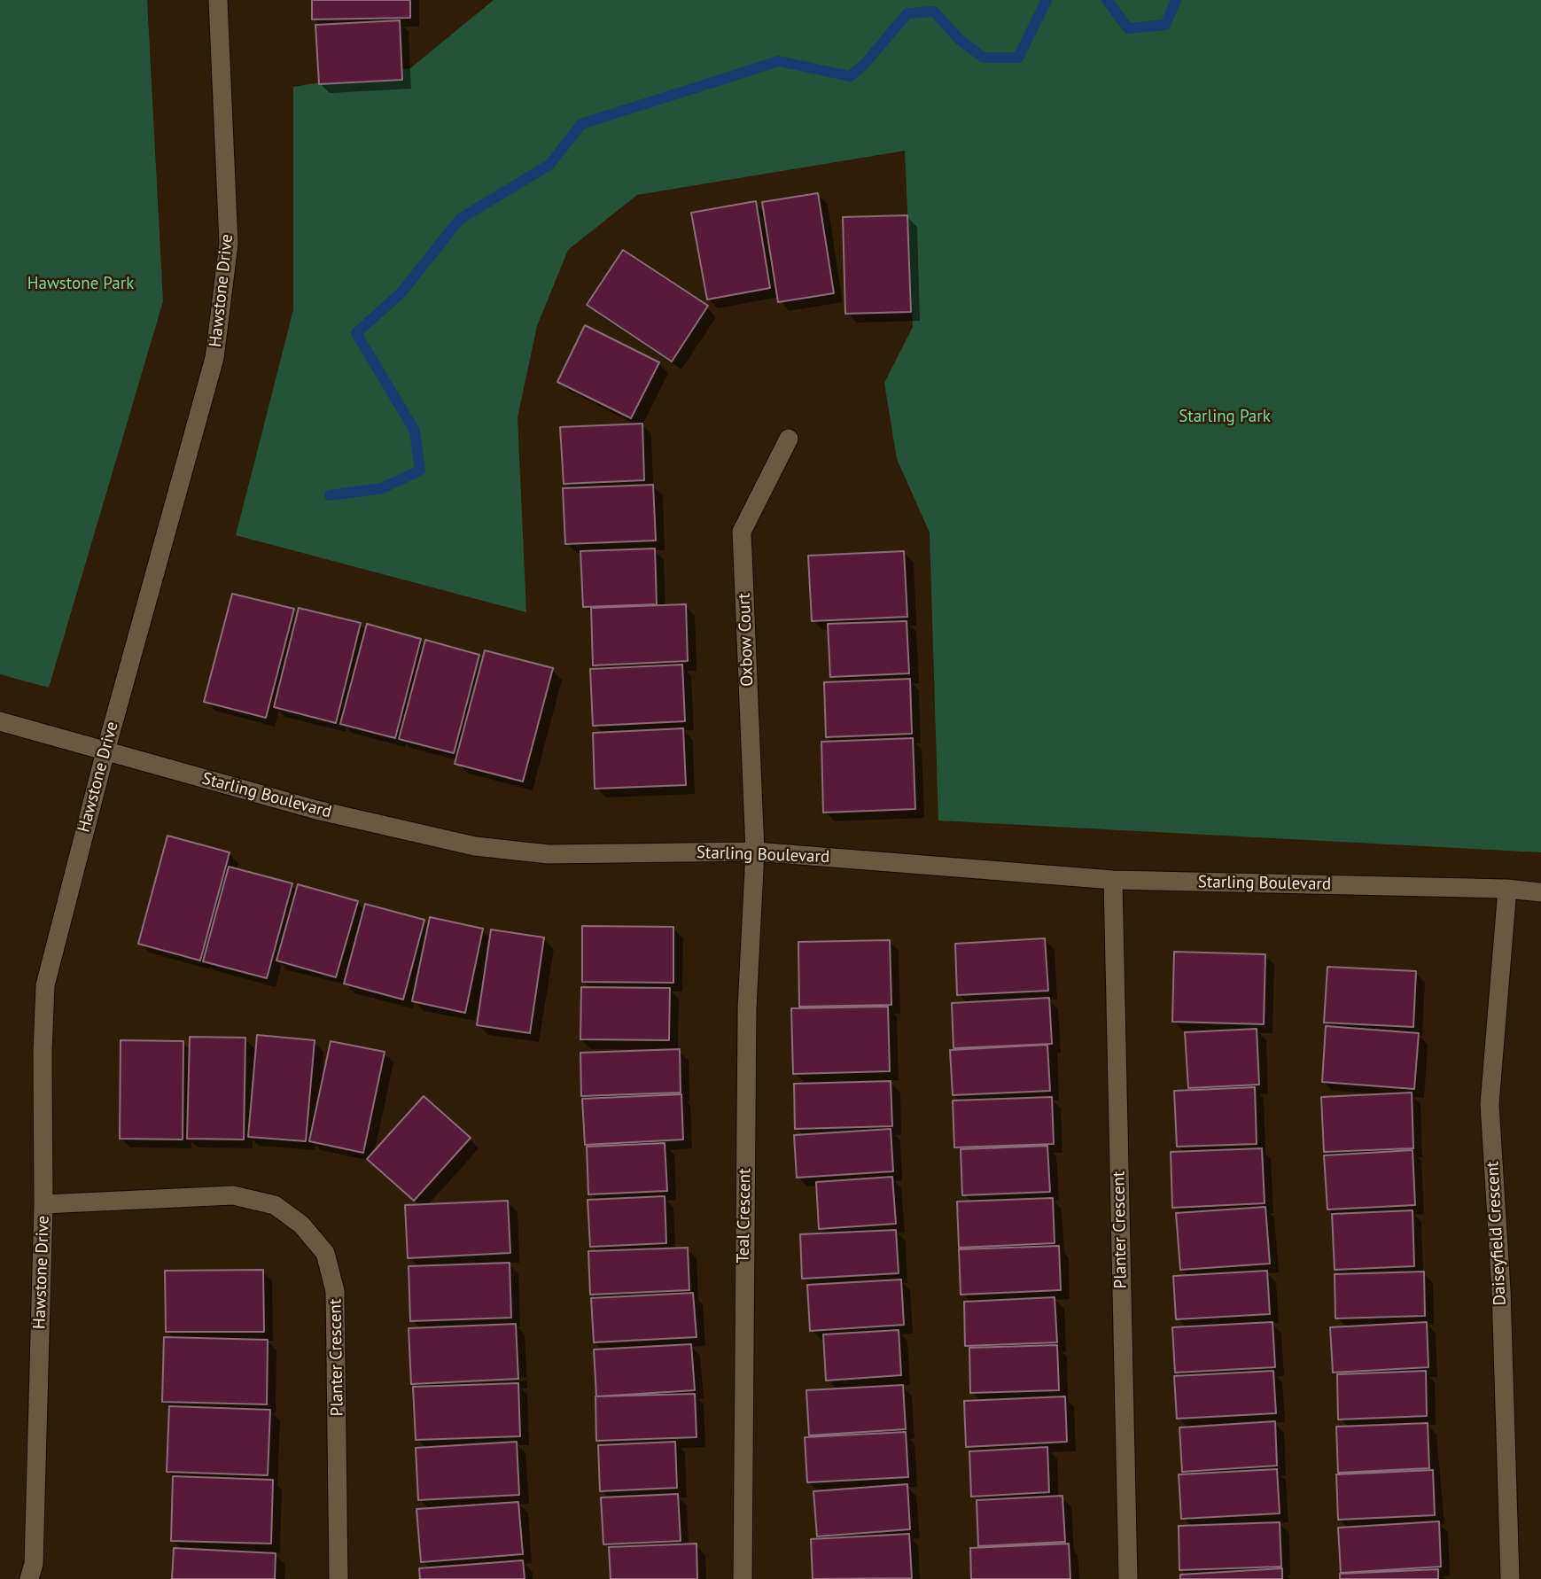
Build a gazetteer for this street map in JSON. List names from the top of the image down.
{
  "streets": {
    "street": [
      "Hawstone Drive",
      "Oxbow Court",
      "Starling Boulevard",
      "Teal Crescent",
      "Planter Crescent",
      "Daiseyfield Crescent"
    ]
  },
  "crossings": [
    ["Hawstone Drive", "Starling Boulevard"],
    ["Hawstone Drive", "Planter Crescent"],
    ["Oxbow Court", "Starling Boulevard"],
    ["Oxbow Court", "Teal Crescent"],
    ["Starling Boulevard", "Teal Crescent"],
    ["Starling Boulevard", "Planter Crescent"],
    ["Starling Boulevard", "Daiseyfield Crescent"]
  ],
  "parks": ["Hawstone Park", "Starling Park"]
}
